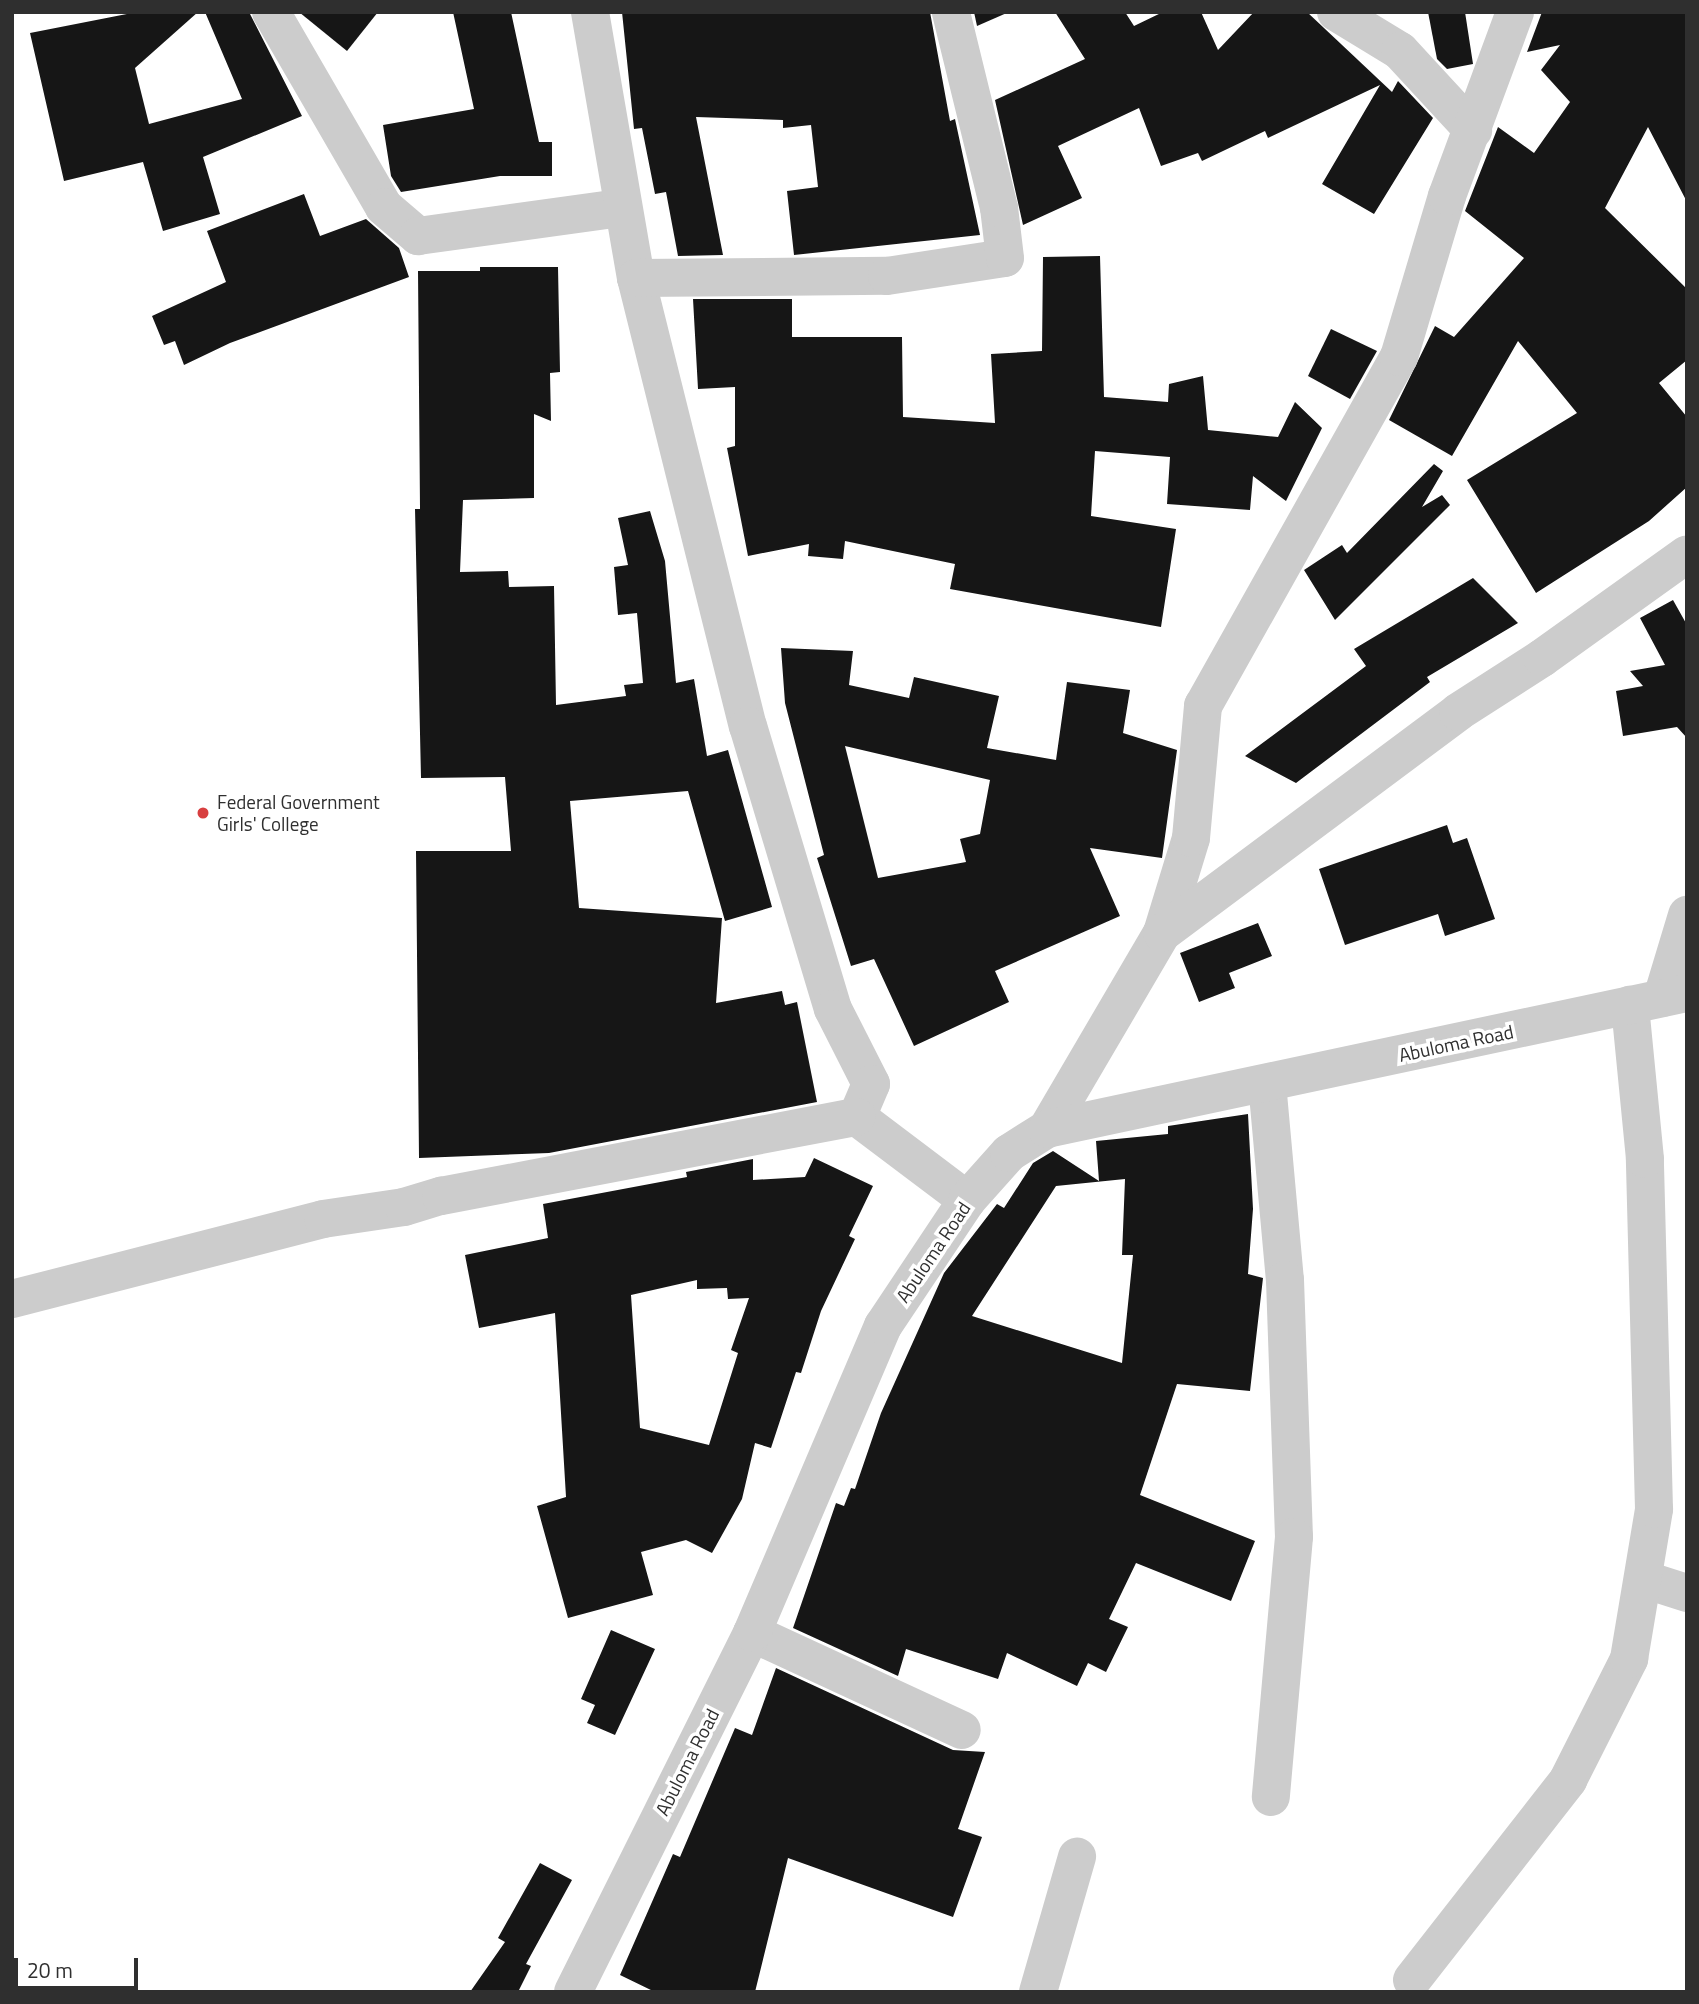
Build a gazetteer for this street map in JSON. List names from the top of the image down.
{
  "streets": {
    "street": ["Abuloma Road"]
  },
  "places": ["Federal Government Girls' College"],
  "scale_bar": "20 m"
}
